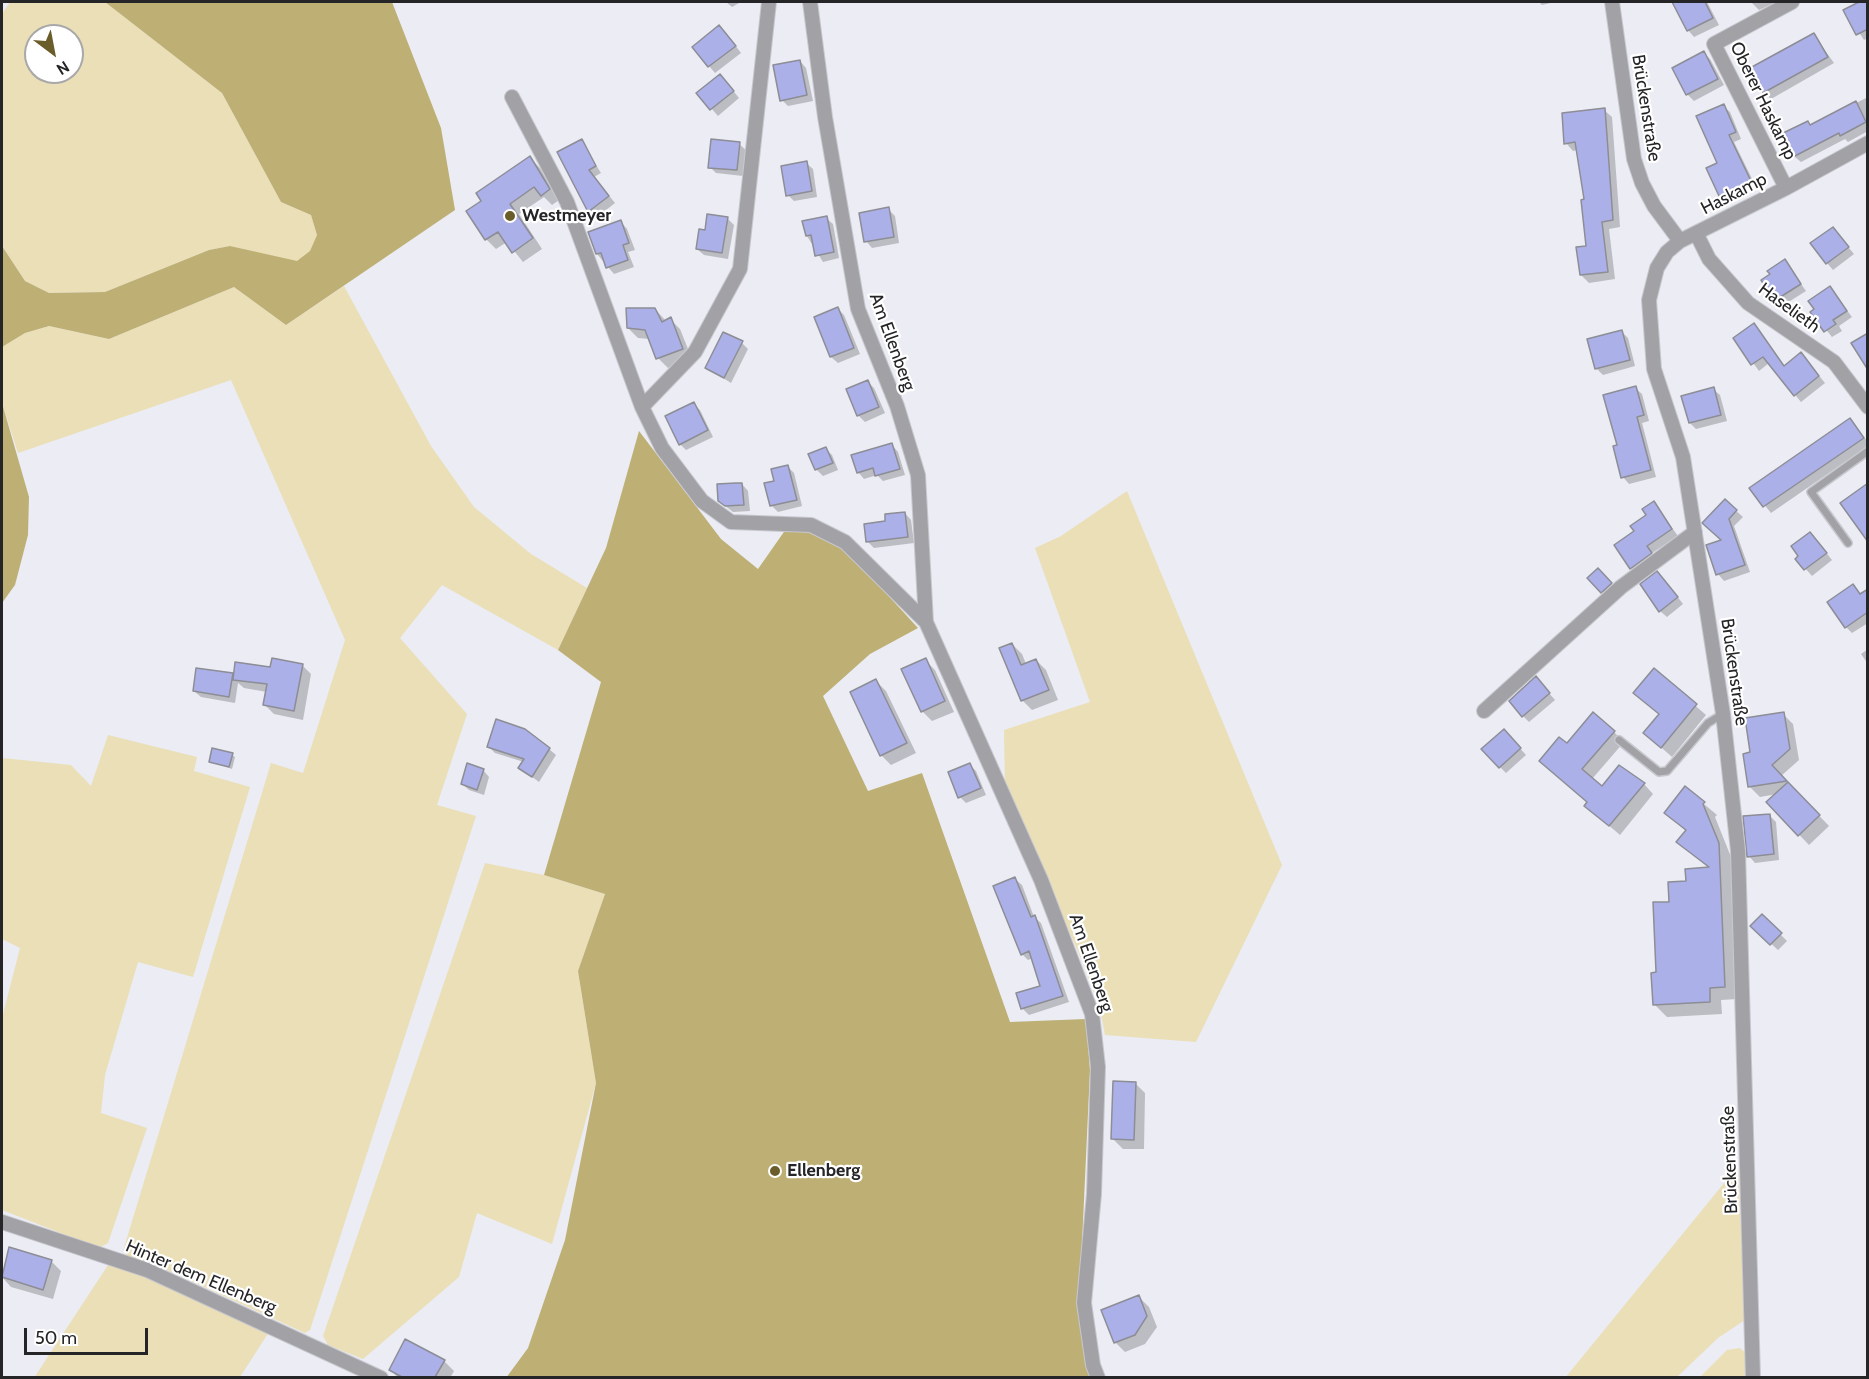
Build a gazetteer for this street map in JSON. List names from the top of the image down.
{
  "streets": {
    "street": [
      "Oberer Haskamp",
      "Brückenstraße",
      "Haskamp",
      "Haselieth",
      "Am Ellenberg",
      "Hinter dem Ellenberg"
    ]
  },
  "crossings": [
    ["Oberer Haskamp", "Haskamp"],
    ["Brückenstraße", "Haskamp"],
    ["Haskamp", "Haselieth"]
  ],
  "places": ["Westmeyer", "Ellenberg"],
  "scale_bar": "50 m",
  "north": "bottom right"
}
